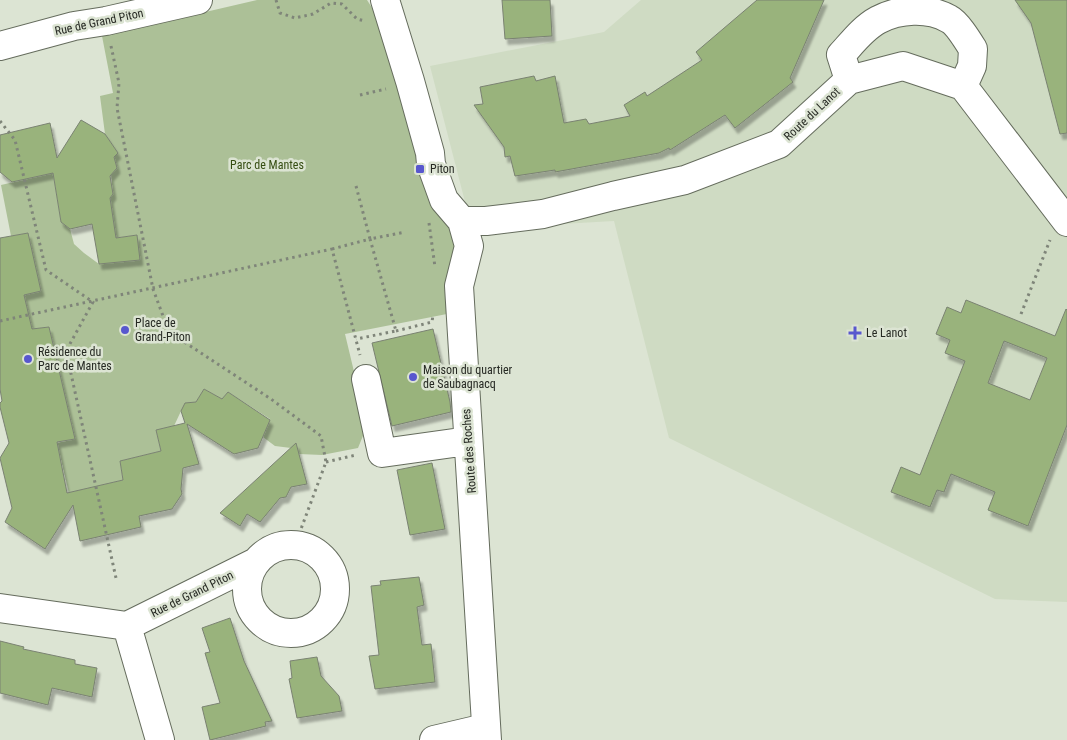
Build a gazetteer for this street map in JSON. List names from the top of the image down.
{
  "streets": {
    "street": ["Rue de Grand Piton", "Route du Lanot", "Route des Roches"]
  },
  "crossings": [
    ["Route du Lanot", "Route des Roches"]
  ],
  "parks": ["Parc de Mantes"],
  "places": {
    "transit": ["Piton"],
    "other": ["Place de Grand-Piton", "Résidence du Parc de Mantes", "Maison du quartier de Saubagnacq"],
    "health": ["Le Lanot"]
  }
}
